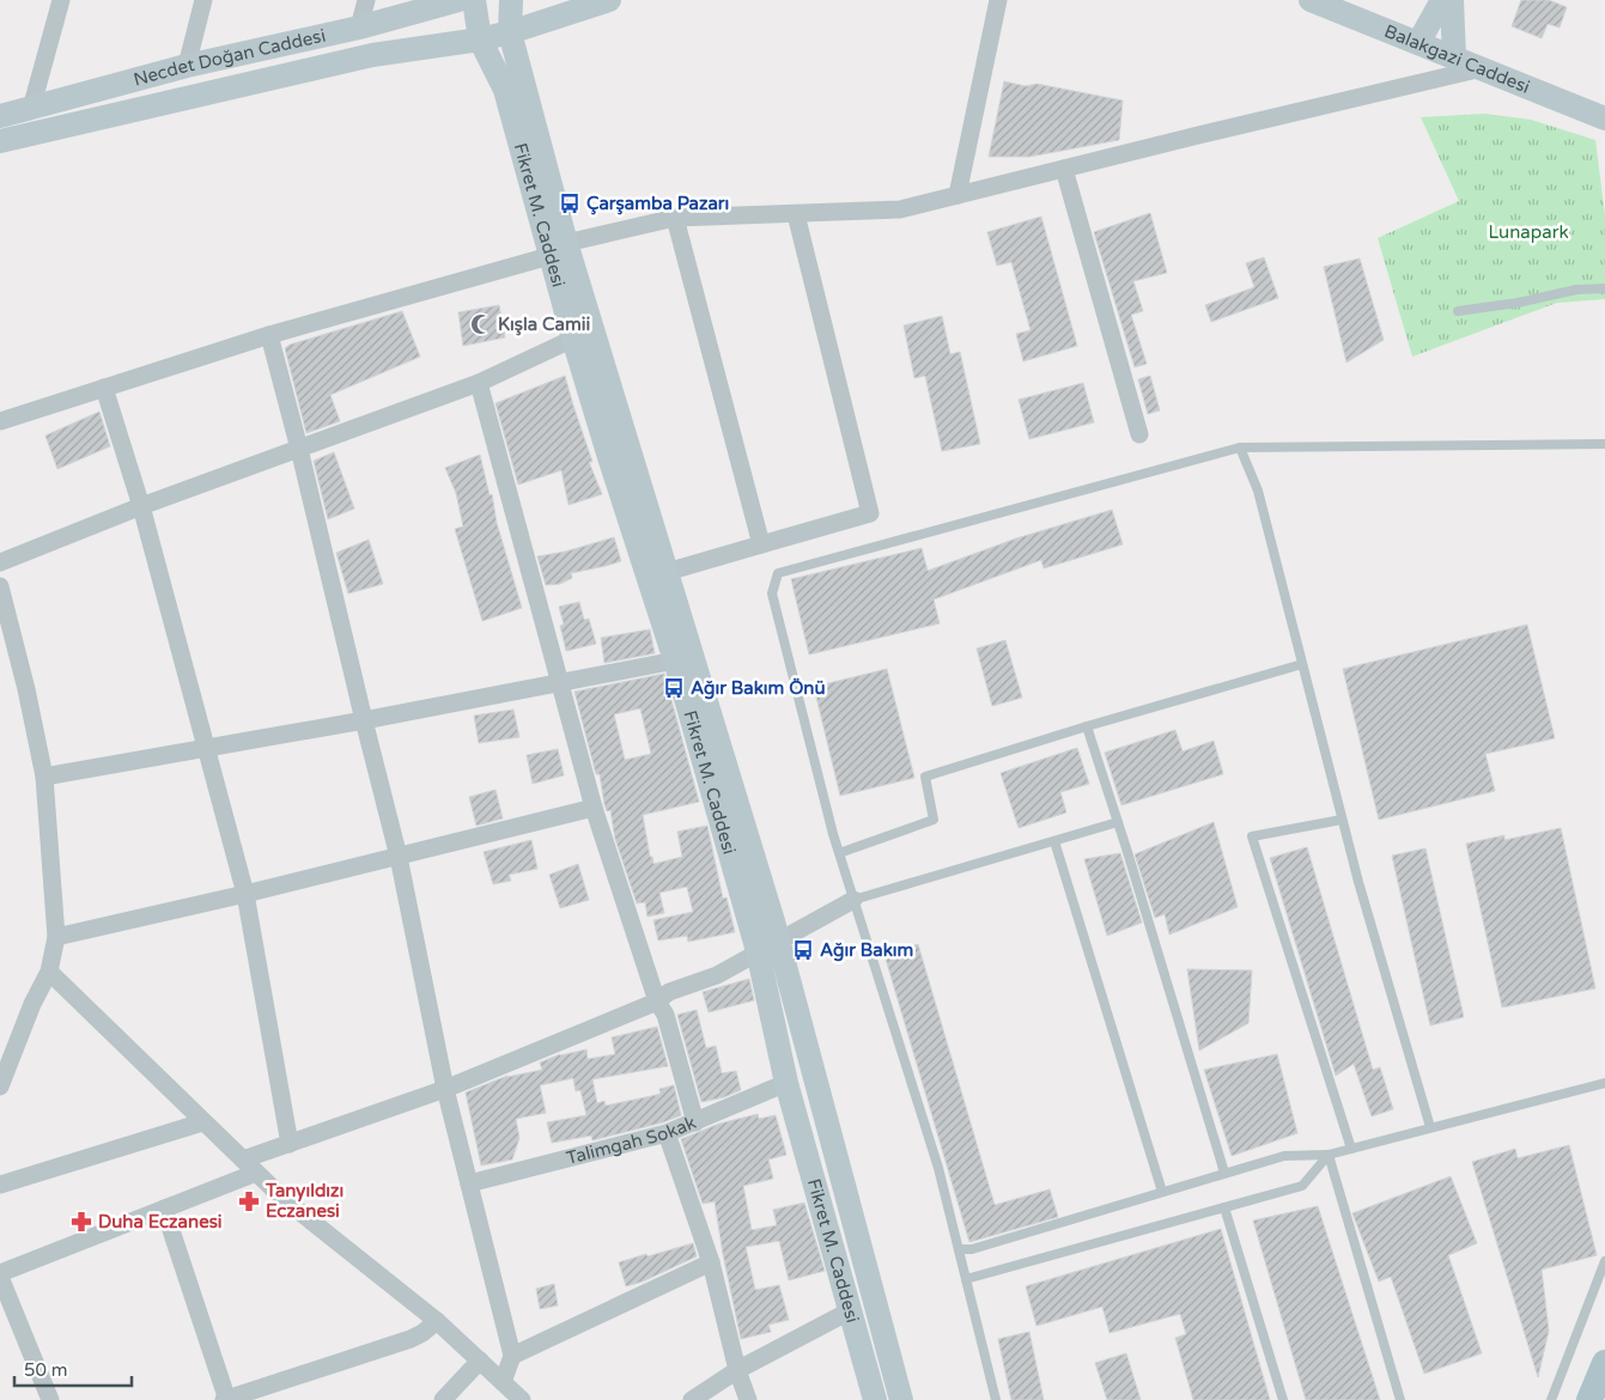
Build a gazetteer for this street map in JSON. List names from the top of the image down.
{
  "streets": {
    "main road": ["Necdet Doğan Caddesi", "Balakgazi Caddesi", "Fikret M. Caddesi"],
    "street": ["Talimgah Sokak"]
  },
  "crossings": [
    ["Fikret M. Caddesi", "Talimgah Sokak"]
  ],
  "parks": ["Lunapark"],
  "places": {
    "bus stop": ["Çarşamba Pazarı", "Ağır Bakım Önü", "Ağır Bakım"],
    "mosque": ["Kışla Camii"],
    "pharmacy": ["Tanyıldızı Eczanesi", "Duha Eczanesi"]
  },
  "scale_bar": "50 m"
}
